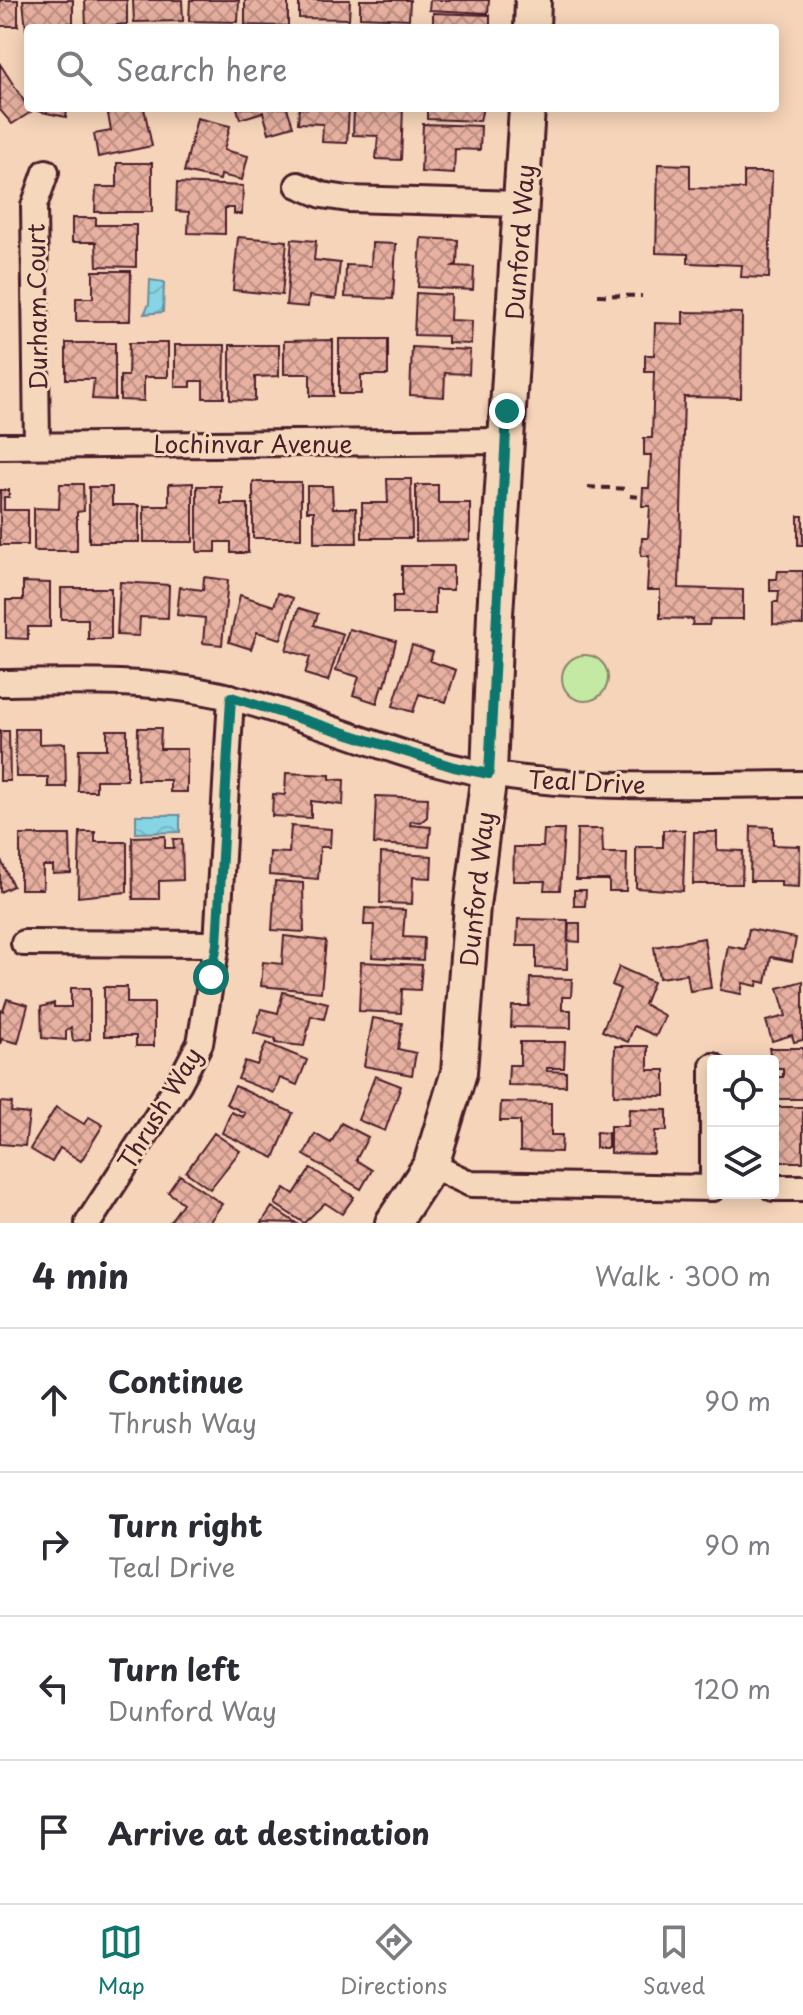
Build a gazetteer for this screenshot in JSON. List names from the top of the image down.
{
  "streets": {
    "street": [
      "Dunford Way",
      "Durham Court",
      "Lochinvar Avenue",
      "Teal Drive",
      "Thrush Way"
    ]
  },
  "crossings": [
    ["Dunford Way", "Lochinvar Avenue"],
    ["Dunford Way", "Teal Drive"],
    ["Durham Court", "Lochinvar Avenue"],
    ["Teal Drive", "Thrush Way"]
  ],
  "page": {
    "search": "Search here",
    "heading": ["4 min", "Walk · 300 m"],
    "list": [
      ["Continue", "Thrush Way", "90 m"],
      ["Turn right", "Teal Drive", "90 m"],
      ["Turn left", "Dunford Way", "120 m"],
      "Arrive at destination"
    ],
    "nav": ["Map", "Directions", "Saved"]
  }
}
